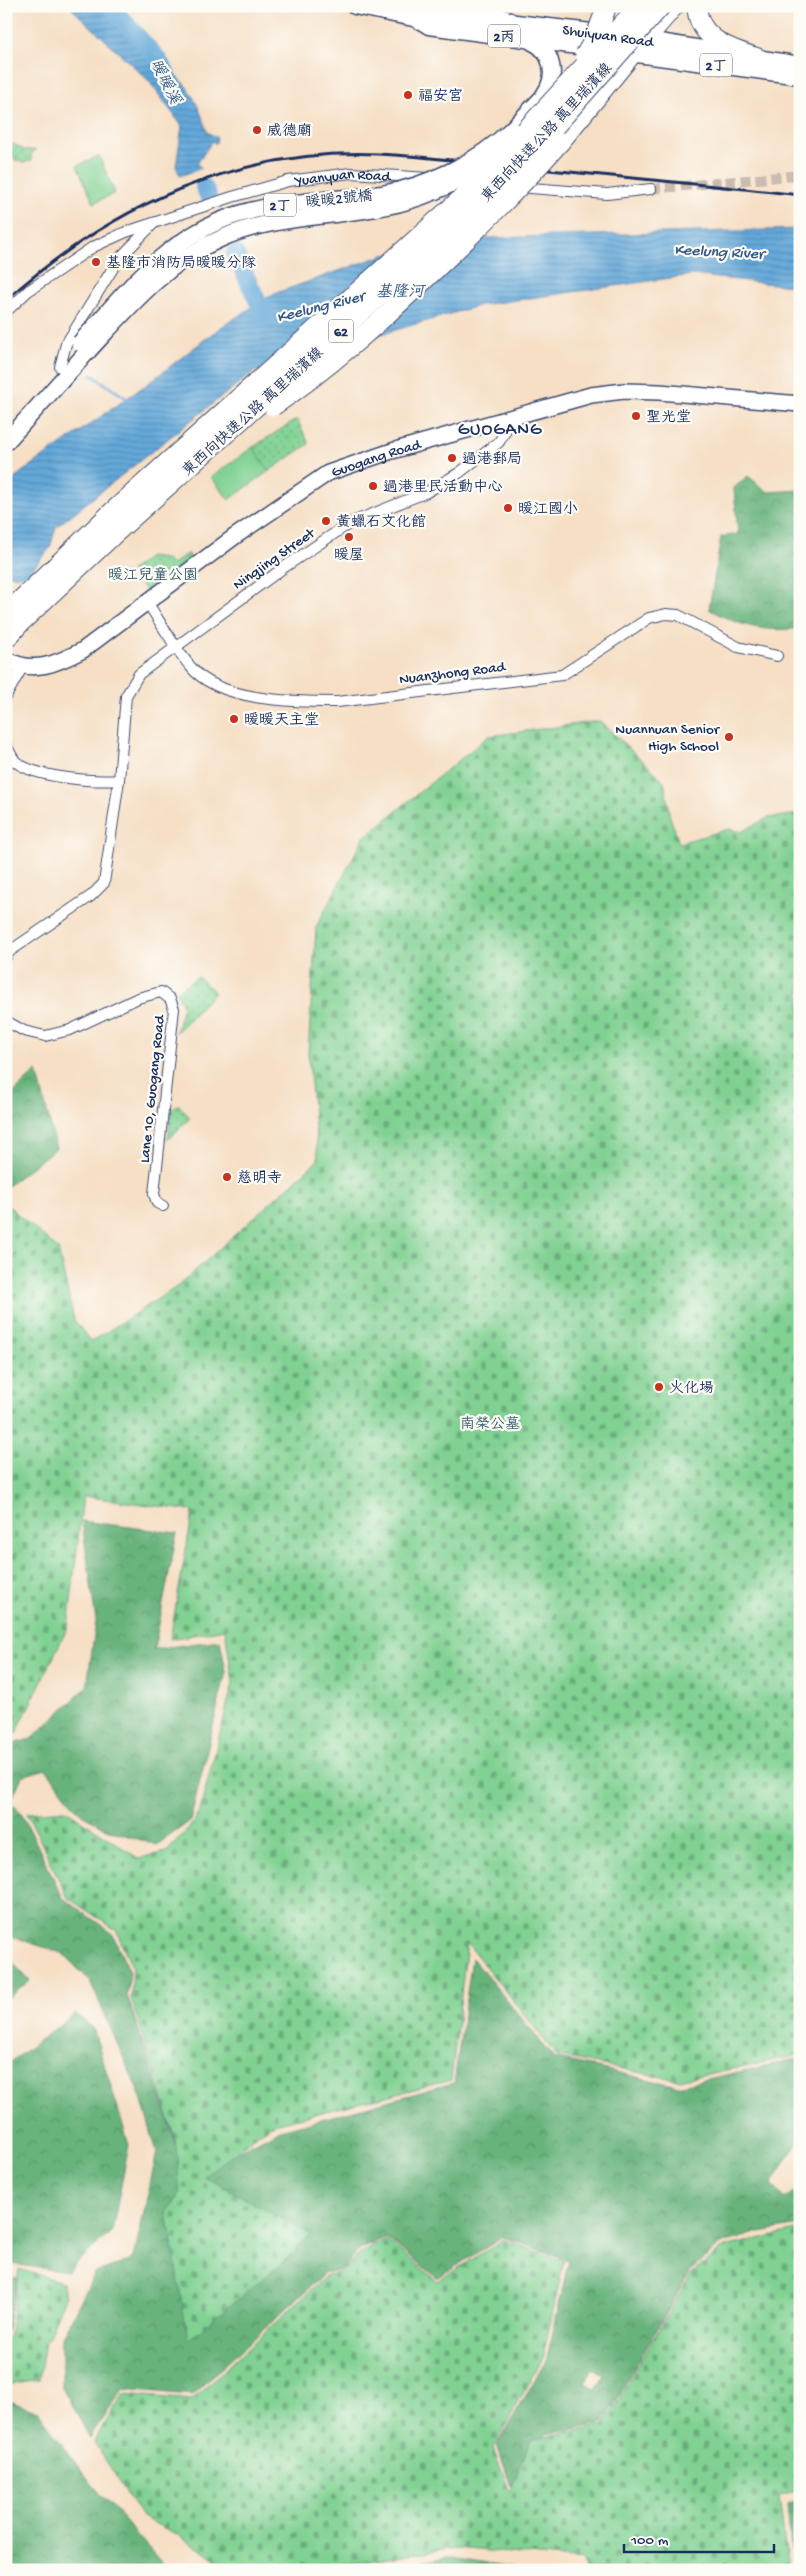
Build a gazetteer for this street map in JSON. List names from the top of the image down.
{
  "streets": {
    "highway": ["東西向快速公路 萬里瑞濱線", "62"],
    "main road": [
      "Shuiyuan Road",
      "2丙",
      "2丁",
      "Yuanyuan Road",
      "暖暖2號橋"
    ],
    "street": [
      "Guogang Road",
      "Ningjing Street",
      "Nuanzhong Road",
      "Lane 10, Guogang Road"
    ]
  },
  "crossings": [
    ["Shuiyuan Road", "2丁"],
    ["2丁", "東西向快速公路 萬里瑞濱線"],
    ["2丁", "Yuanyuan Road"],
    ["2丁", "暖暖2號橋"],
    ["東西向快速公路 萬里瑞濱線", "暖暖2號橋"],
    ["Yuanyuan Road", "暖暖2號橋"],
    ["Guogang Road", "Ningjing Street"],
    ["Guogang Road", "Nuanzhong Road"],
    ["Ningjing Street", "Nuanzhong Road"]
  ],
  "districts": ["GUOGANG"],
  "water": ["暖暖溪", "Keelung River", "基隆河"],
  "parks": ["暖江兒童公園", "南榮公墓"],
  "places": [
    "福安宮",
    "威德廟",
    "基隆市消防局暖暖分隊",
    "聖光堂",
    "過港郵局",
    "過港里民活動中心",
    "暖江國小",
    "黃蠟石文化館",
    "暖屋",
    "暖暖天主堂",
    "Nuannuan Senior High School",
    "慈明寺",
    "火化場"
  ],
  "scale_bar": "100 m"
}
